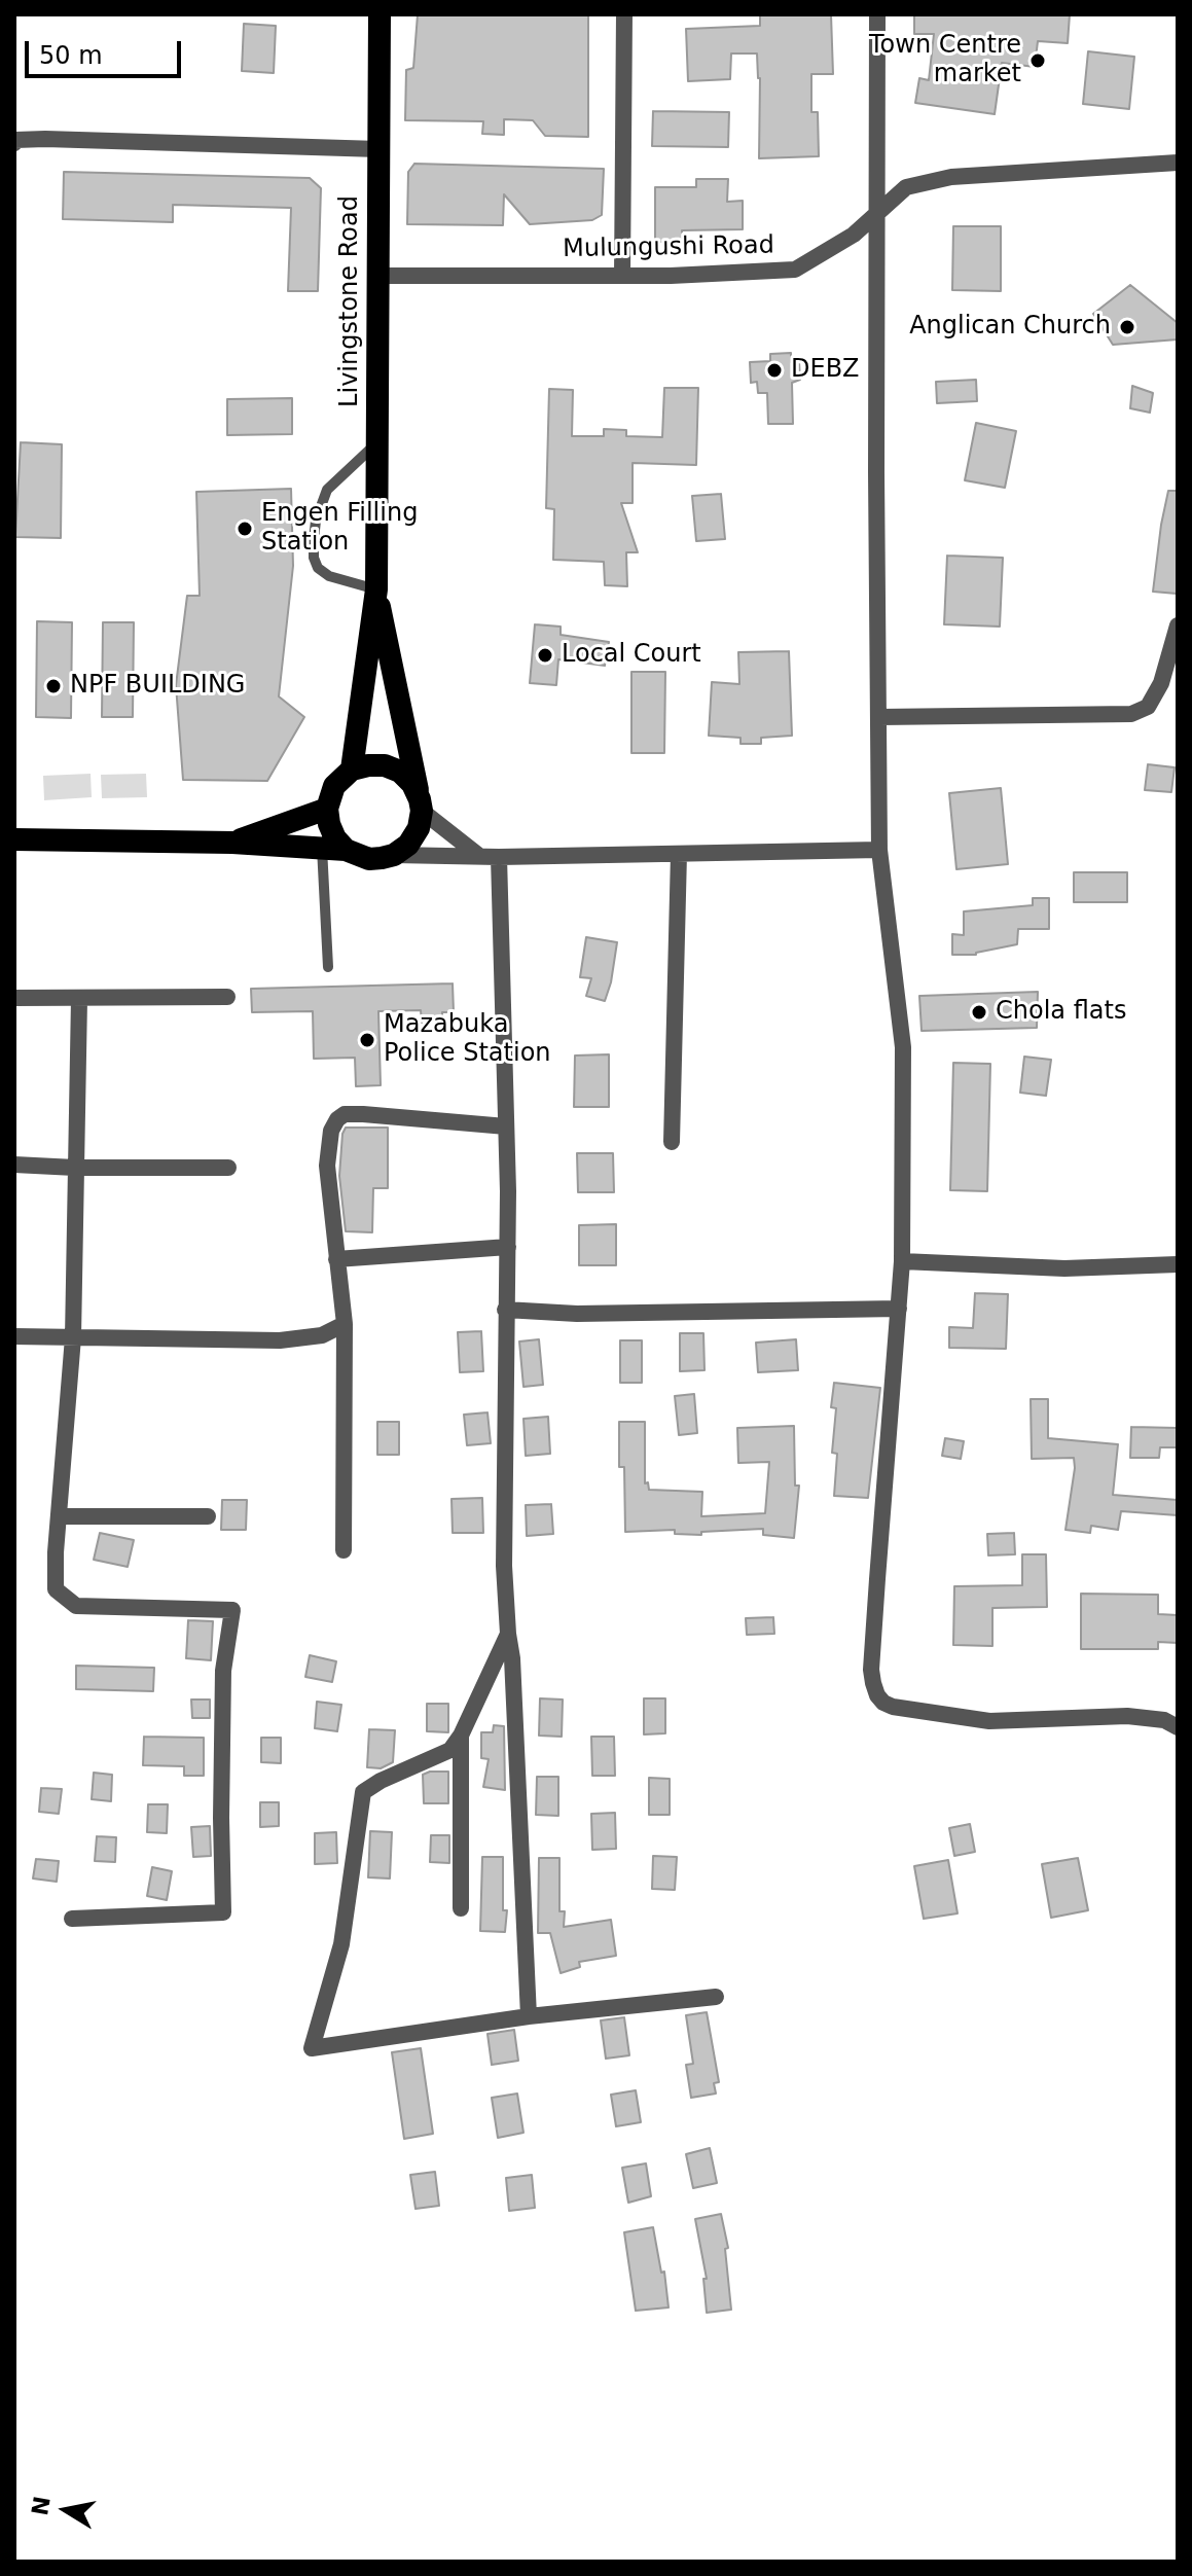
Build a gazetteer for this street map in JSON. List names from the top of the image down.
{
  "streets": {
    "highway": ["Livingstone Road"],
    "street": ["Mulungushi Road"]
  },
  "crossings": [
    ["Mulungushi Road", "Livingstone Road"]
  ],
  "places": [
    "Town Centre market",
    "Anglican Church",
    "DEBZ",
    "Engen Filling Station",
    "Local Court",
    "NPF BUILDING",
    "Chola flats",
    "Mazabuka Police Station"
  ],
  "scale_bar": "50 m",
  "north": "left"
}
